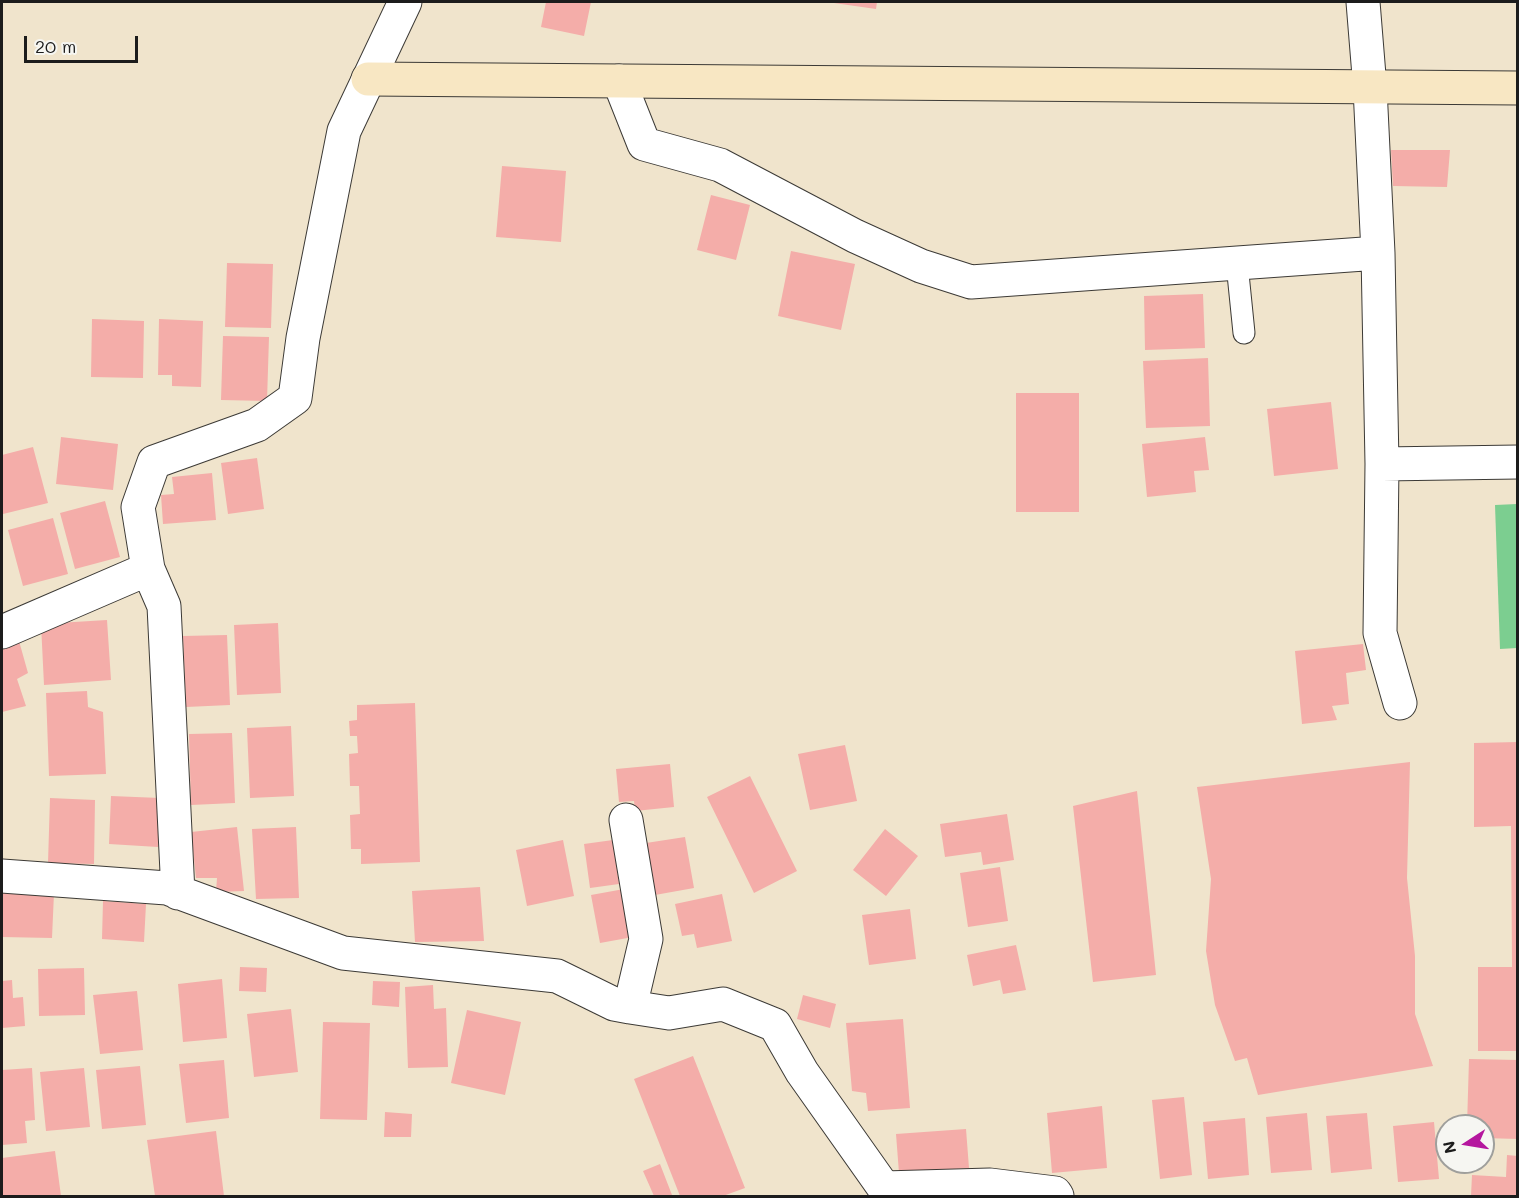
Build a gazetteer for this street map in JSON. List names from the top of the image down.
{
  "scale_bar": "20 m",
  "north": "left"
}
